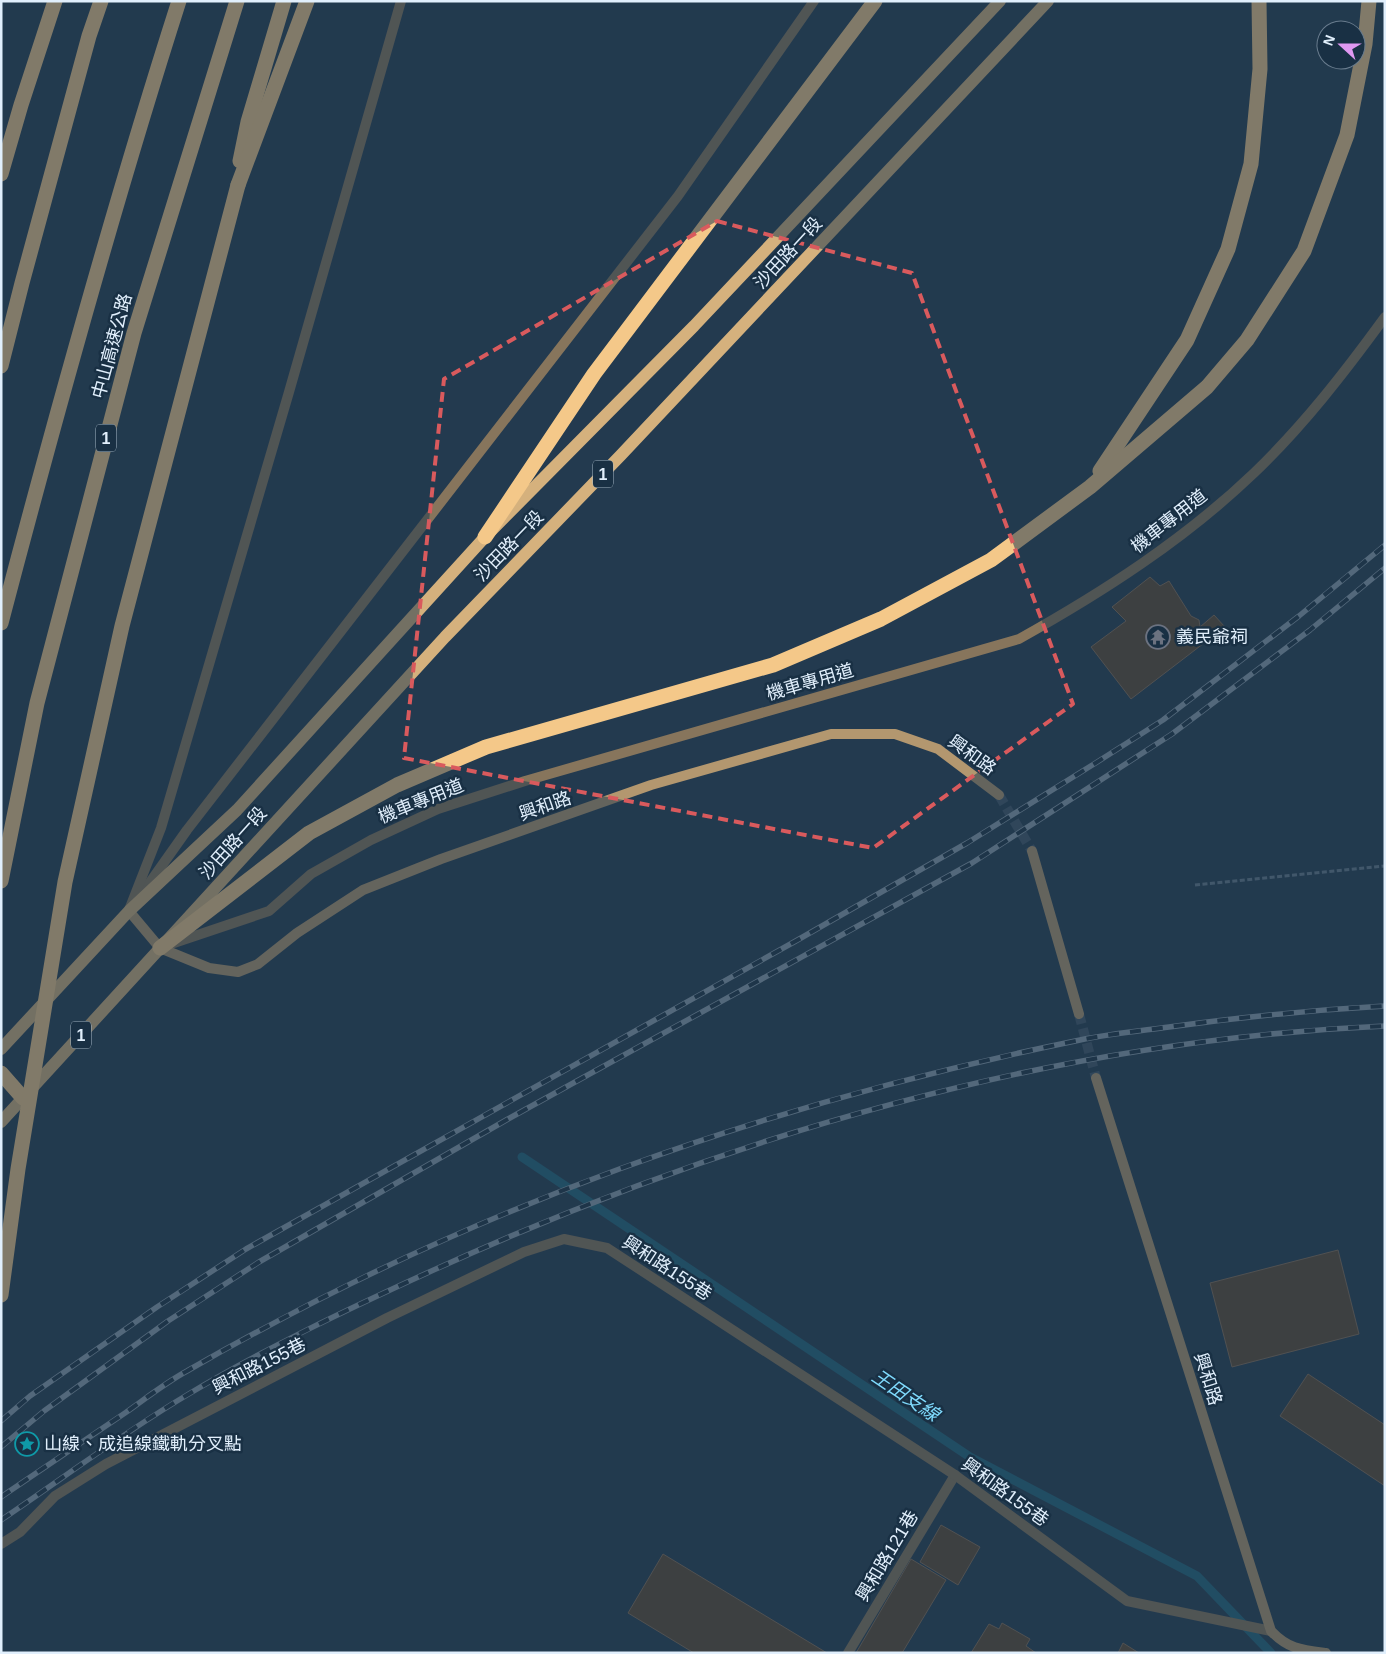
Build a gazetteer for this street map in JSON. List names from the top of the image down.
{
  "streets": {
    "highway": ["中山高速公路", "1"],
    "main road": ["沙田路一段"],
    "street": [
      "機車專用道",
      "興和路",
      "興和路155巷",
      "興和路121巷"
    ]
  },
  "crossings": [
    ["沙田路一段", "機車專用道"],
    ["沙田路一段", "興和路"],
    ["機車專用道", "興和路"],
    ["興和路", "興和路155巷"],
    ["興和路155巷", "興和路121巷"]
  ],
  "water": ["王田支線"],
  "places": {
    "temple": ["義民爺祠"],
    "place": ["山線、成追線鐵軌分叉點"]
  },
  "north": "left"
}
